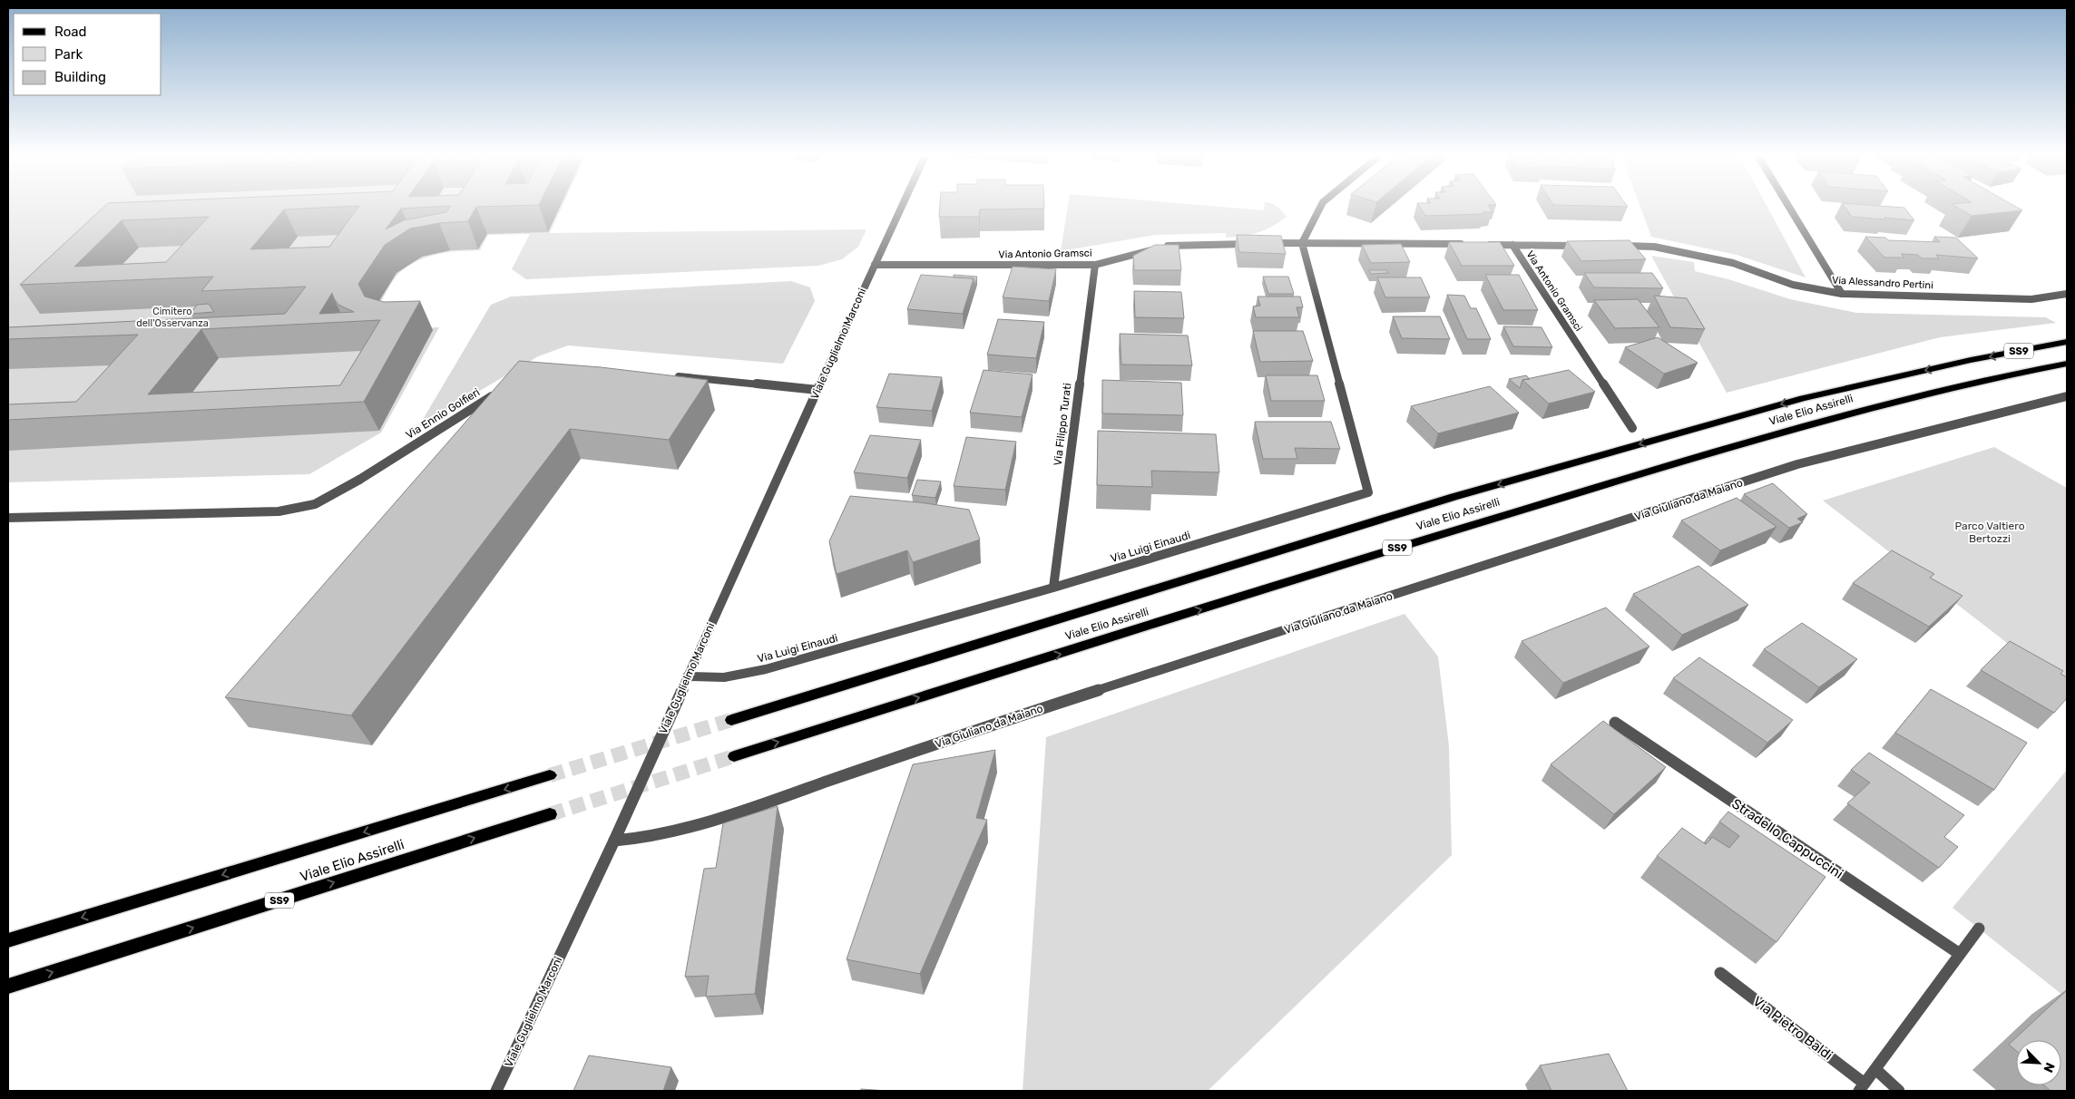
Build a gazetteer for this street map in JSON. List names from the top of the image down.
{
  "streets": {
    "main road": ["SS9", "Viale Elio Assirelli"],
    "street": [
      "Via Antonio Gramsci",
      "Via Alessandro Pertini",
      "Viale Guglielmo Marconi",
      "Via Ennio Golfieri",
      "Via Filippo Turati",
      "Via Giuliano da Maiano",
      "Via Luigi Einaudi",
      "Stradello Cappuccini",
      "Via Pietro Baldi"
    ]
  },
  "crossings": [
    ["Via Antonio Gramsci", "Viale Guglielmo Marconi"],
    ["Via Antonio Gramsci", "Via Filippo Turati"],
    ["Viale Guglielmo Marconi", "Via Giuliano da Maiano"],
    ["Viale Guglielmo Marconi", "Via Luigi Einaudi"],
    ["Via Filippo Turati", "Via Luigi Einaudi"]
  ],
  "parks": ["Cimitero dell'Osservanza", "Parco Valtiero Bertozzi"],
  "legend": ["Road", "Park", "Building"],
  "north": "bottom right"
}
